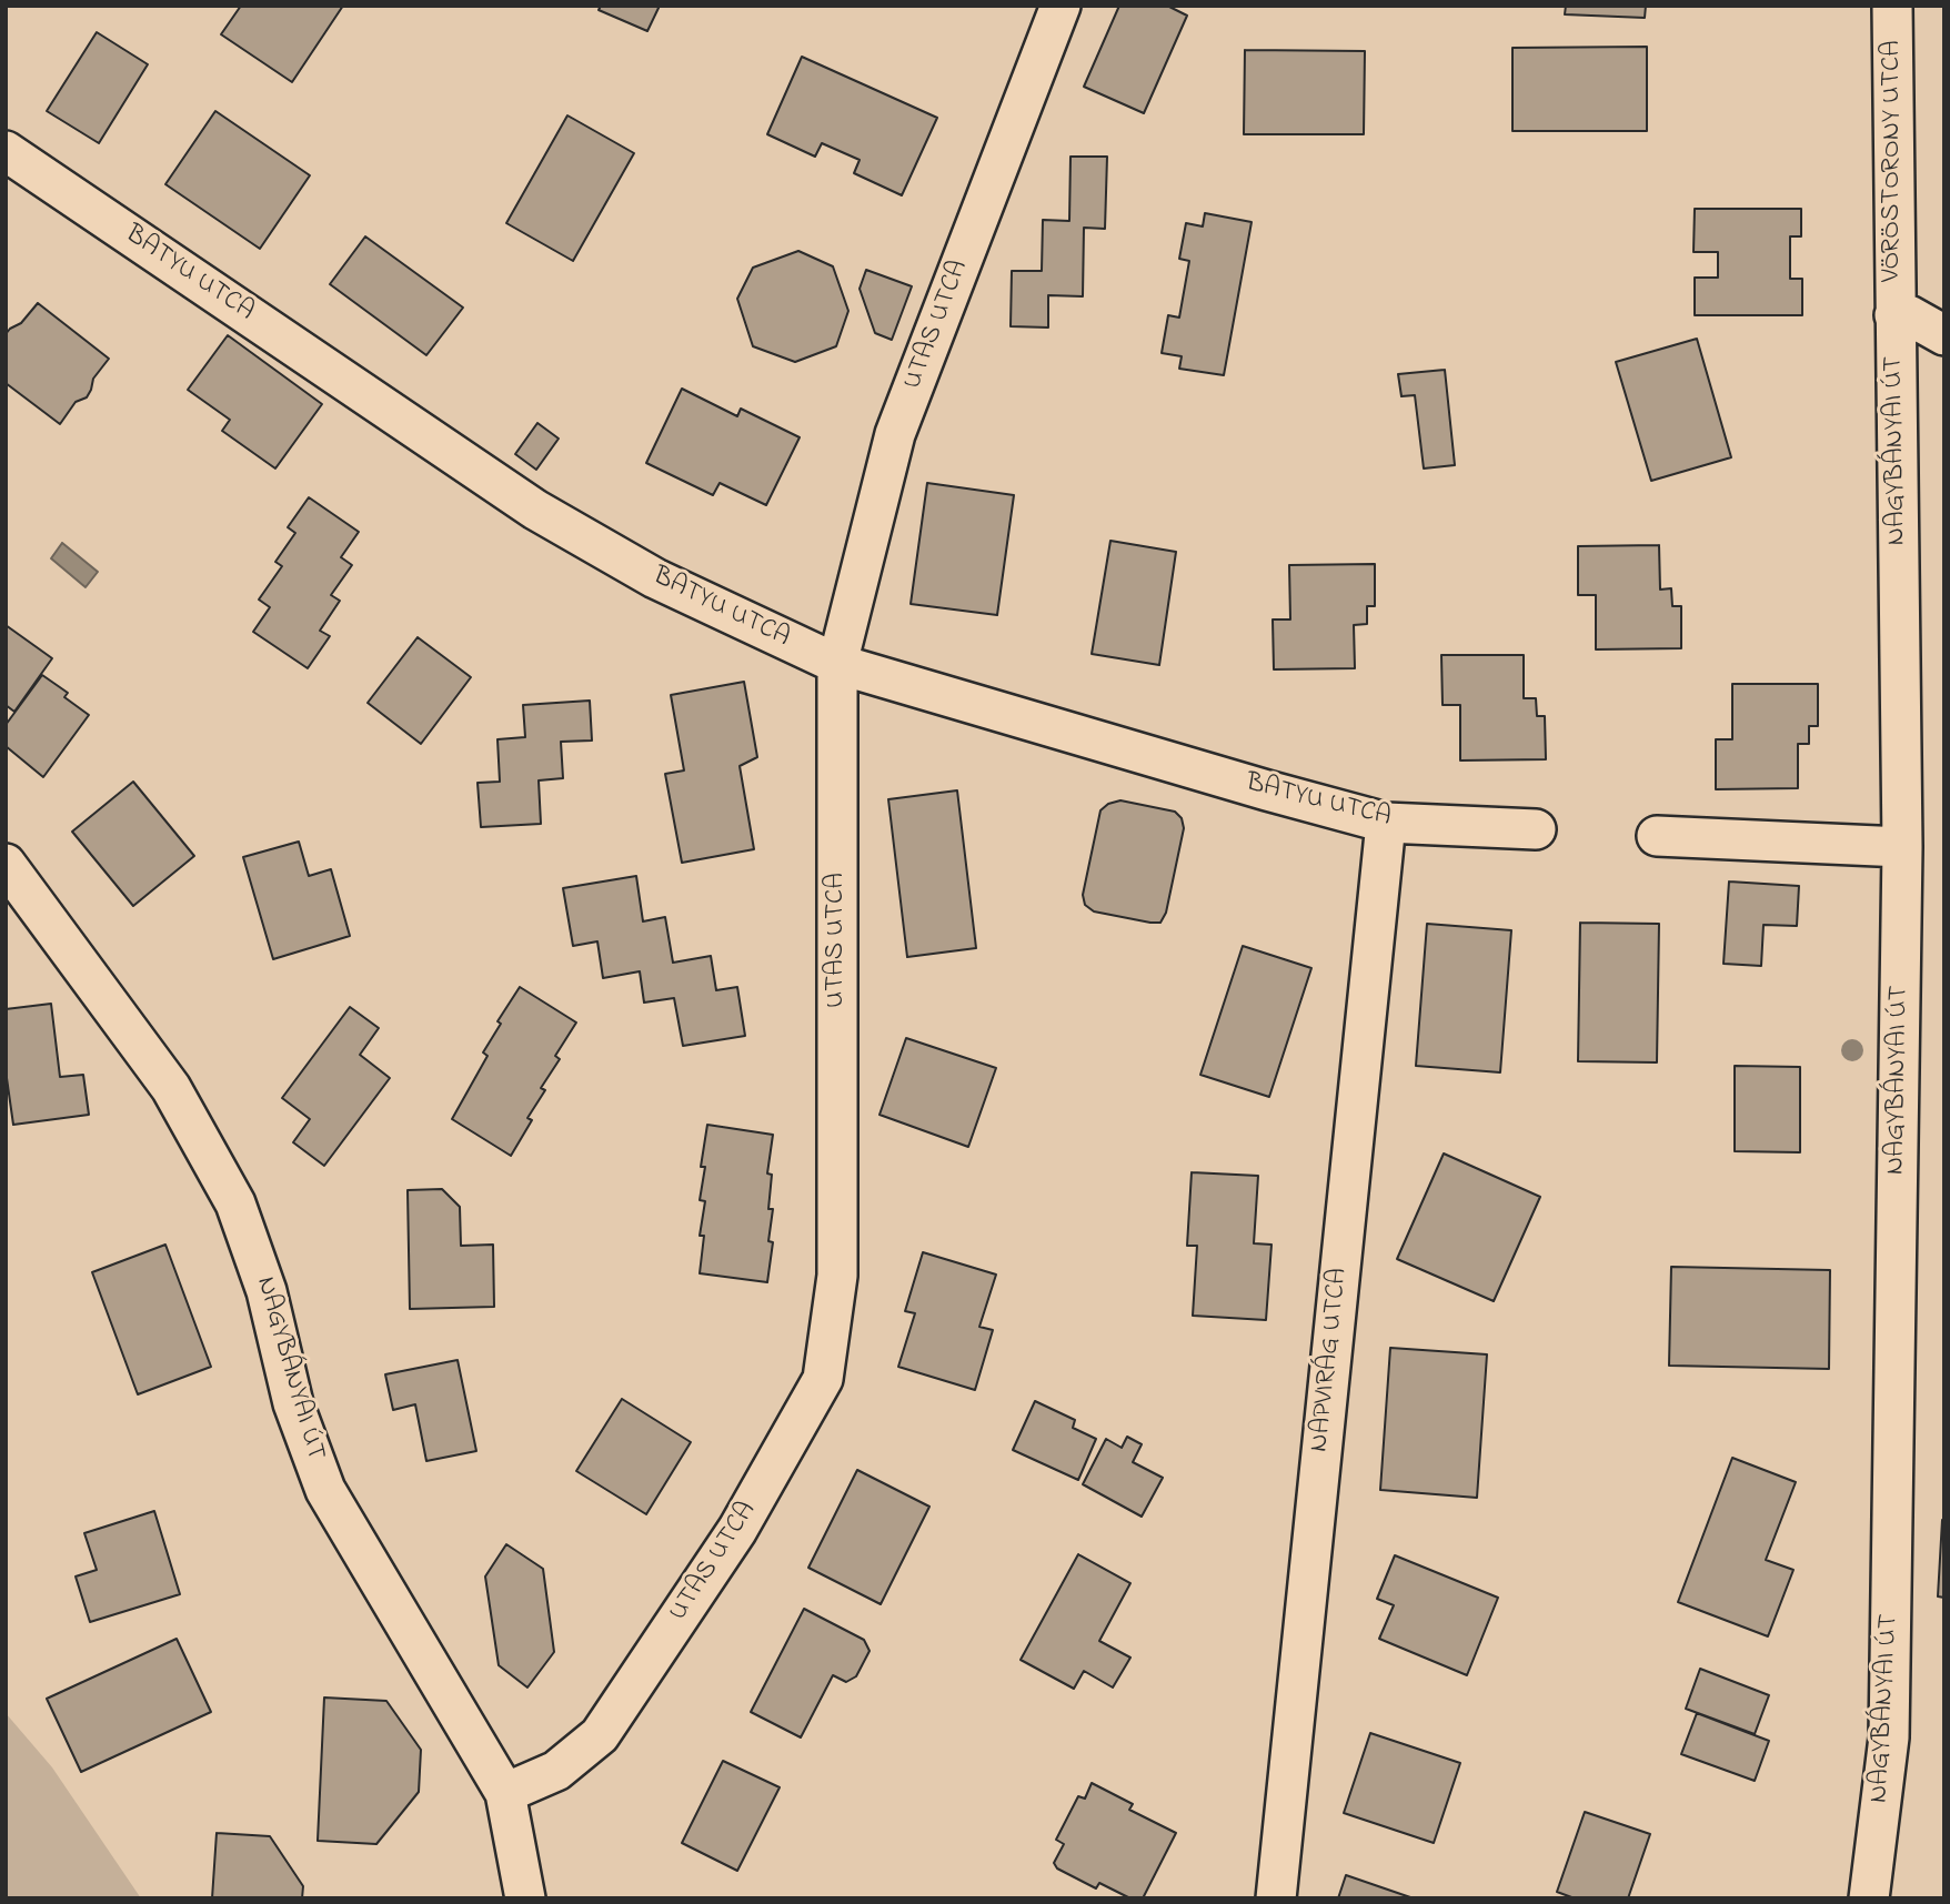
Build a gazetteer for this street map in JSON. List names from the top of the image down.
{
  "streets": {
    "street": [
      "VÖRÖSTORONY UTCA",
      "BATYU UTCA",
      "UTAS UTCA",
      "NAGYBÁNYAI ÚT",
      "NAPVIRÁG UTCA"
    ]
  },
  "crossings": [
    ["VÖRÖSTORONY UTCA", "NAGYBÁNYAI ÚT"],
    ["BATYU UTCA", "UTAS UTCA"],
    ["BATYU UTCA", "NAPVIRÁG UTCA"],
    ["UTAS UTCA", "NAGYBÁNYAI ÚT"]
  ]
}
